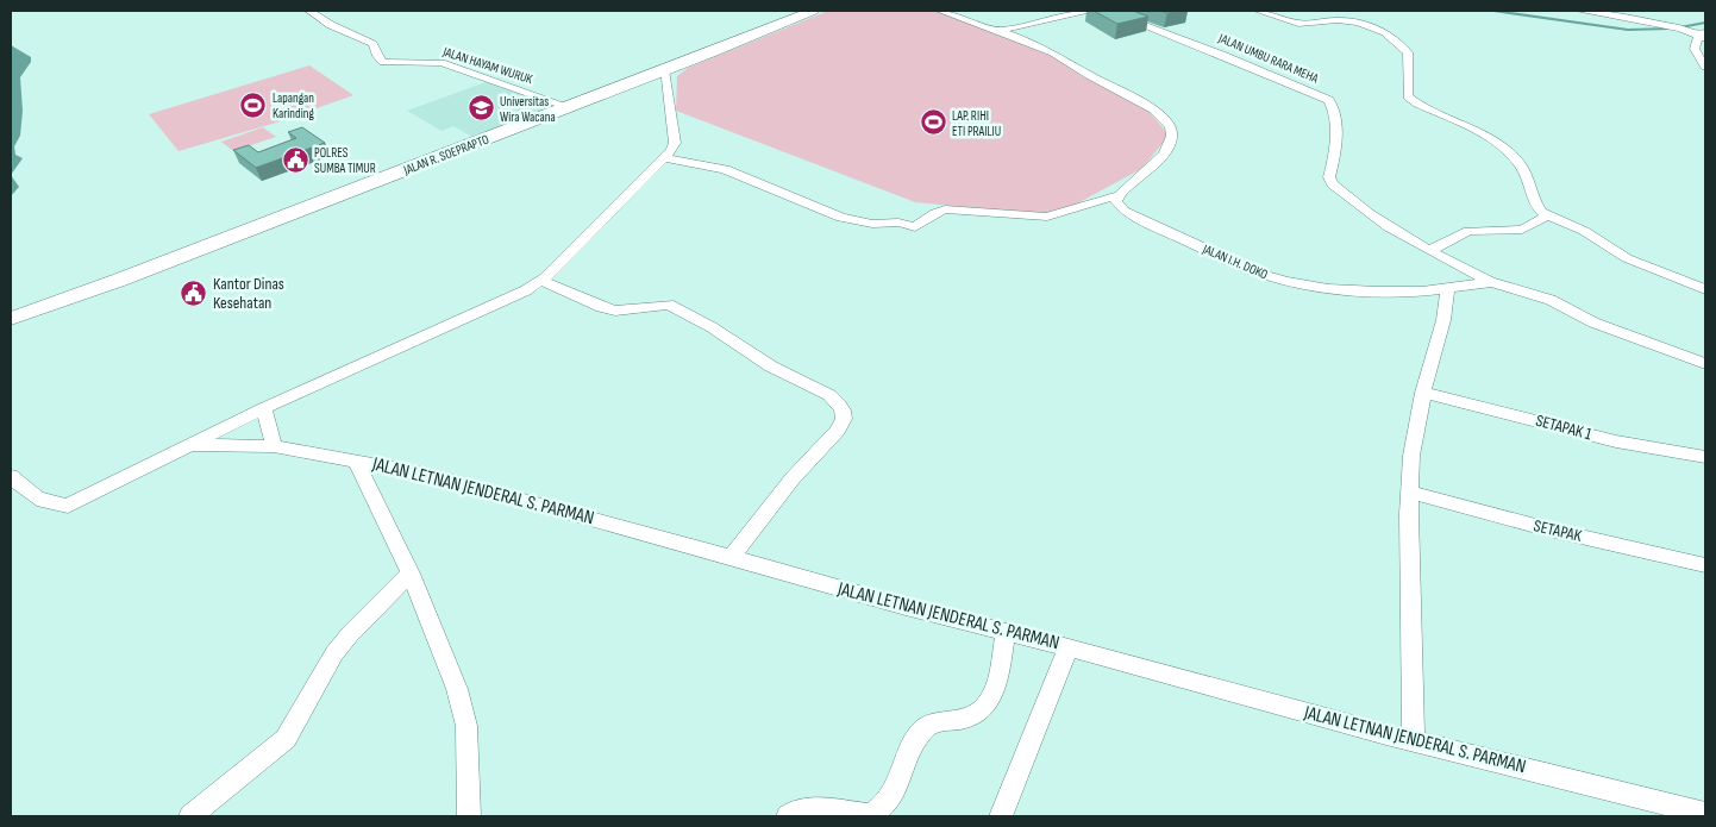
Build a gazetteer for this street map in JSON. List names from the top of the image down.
{
  "streets": {
    "highway": ["JALAN R. SOEPRAPTO"],
    "street": [
      "JALAN UMBU RARA MEHA",
      "JALAN HAYAM WURUK",
      "JALAN I.H. DOKO",
      "SETAPAK 1",
      "JALAN LETNAN JENDERAL S. PARMAN",
      "SETAPAK"
    ]
  },
  "crossings": [
    ["JALAN UMBU RARA MEHA", "JALAN I.H. DOKO"],
    ["JALAN HAYAM WURUK", "JALAN R. SOEPRAPTO"]
  ],
  "places": {
    "sports": ["Lapangan Karinding", "LAP. RIHI ETI PRAILIU"],
    "school or university": ["Universitas Wira Wacana"],
    "public building": ["POLRES SUMBA TIMUR", "Kantor Dinas Kesehatan"]
  }
}
